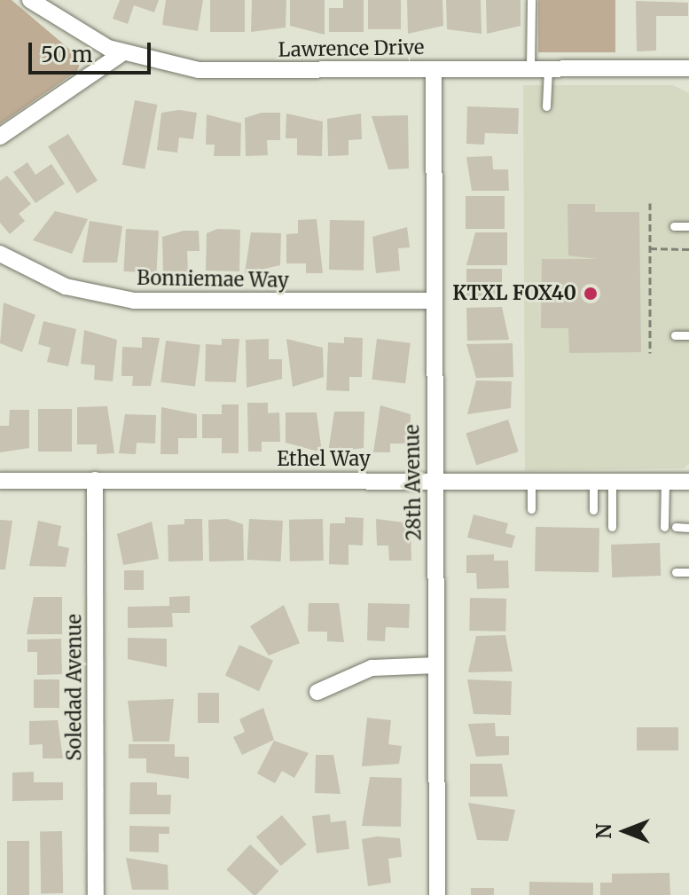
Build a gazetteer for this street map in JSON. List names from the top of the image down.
{
  "streets": {
    "street": [
      "Lawrence Drive",
      "Bonniemae Way",
      "Ethel Way",
      "28th Avenue",
      "Soledad Avenue"
    ]
  },
  "crossings": [
    ["Lawrence Drive", "28th Avenue"],
    ["Bonniemae Way", "28th Avenue"],
    ["Ethel Way", "28th Avenue"],
    ["Ethel Way", "Soledad Avenue"]
  ],
  "places": ["KTXL FOX40"],
  "scale_bar": "50 m",
  "north": "left"
}
